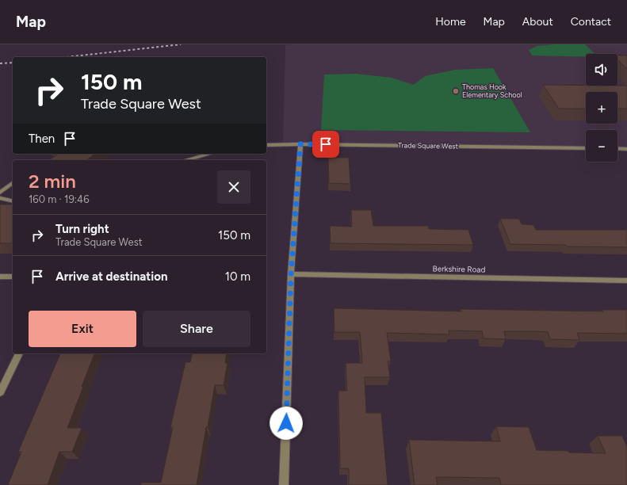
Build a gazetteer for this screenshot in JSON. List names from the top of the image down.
{
  "streets": {
    "street": ["Trade Square West", "Berkshire Road"]
  },
  "places": ["Thomas Hook Elementary School"],
  "page": {
    "header": "Map",
    "nav": [
      "Home",
      "Map",
      "About",
      "Contact"
    ],
    "map_buttons": ["+", "−"],
    "turn": ["150 m", "Trade Square West"],
    "then": "Then",
    "heading": ["2 min", "160 m · 19:46"],
    "list": [
      {
        "name": "Turn right",
        "note": "Trade Square West",
        "value": "150 m"
      },
      {
        "name": "Arrive at destination",
        "value": "10 m"
      }
    ],
    "buttons": ["Exit", "Share"]
  }
}
